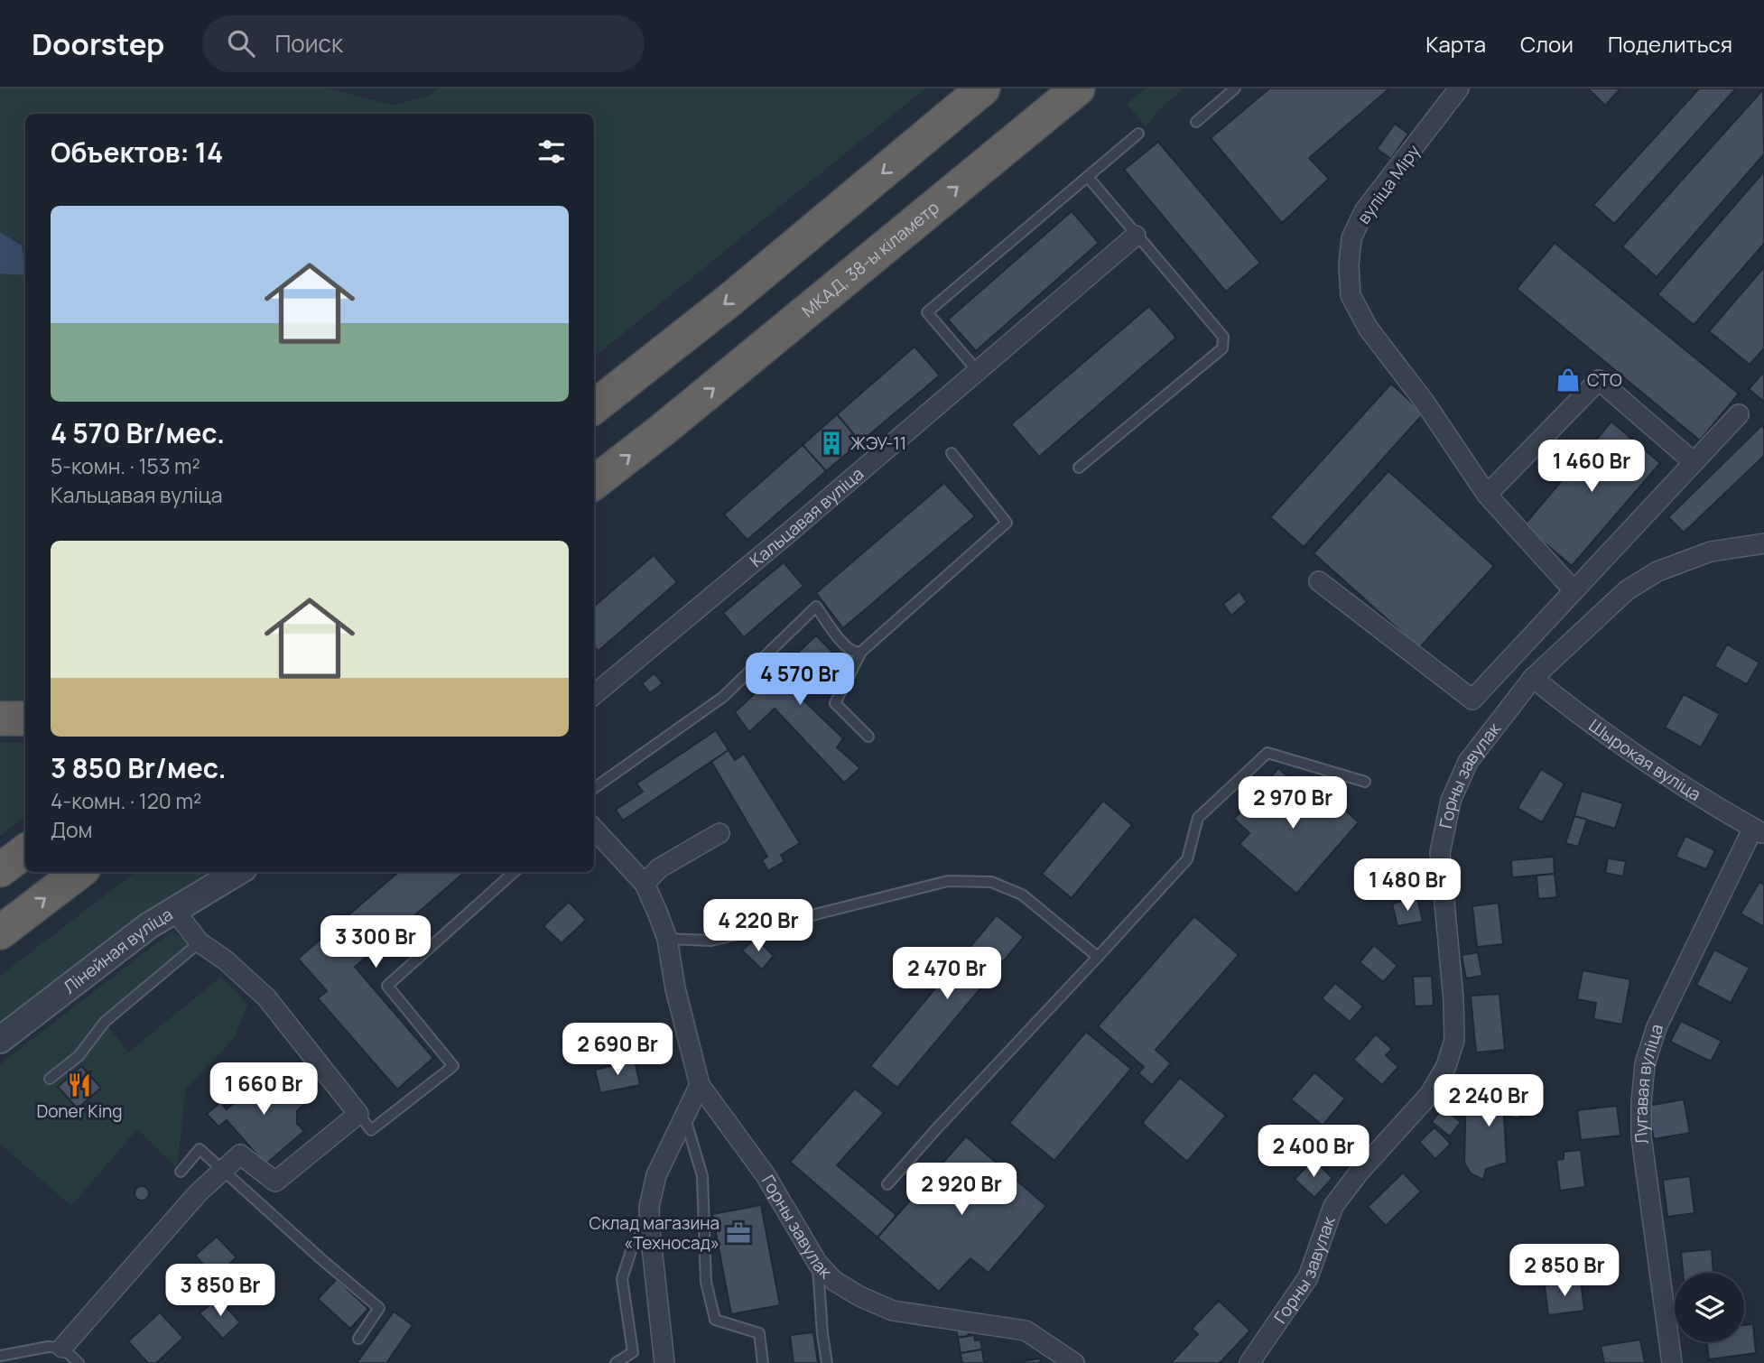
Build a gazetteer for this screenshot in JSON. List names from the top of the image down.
{
  "streets": {
    "highway": ["МКАД, 38-ы кіламетр"],
    "street": [
      "вуліца Міру",
      "Кальцавая вуліца",
      "Шырокая вуліца",
      "Горны завулак",
      "Лінейная вуліца",
      "Лугавая вуліца"
    ]
  },
  "crossings": [
    ["Шырокая вуліца", "Горны завулак"],
    ["Шырокая вуліца", "Лугавая вуліца"]
  ],
  "places": {
    "shop": ["СТО"],
    "building": ["ЖЭУ-11"],
    "restaurant": ["Doner King"],
    "office": ["Склад магазина «Техносад»"]
  },
  "page": {
    "header": "Doorstep",
    "search": "Поиск",
    "nav": ["Карта", "Слои", "Поделиться"],
    "heading": "Объектов: 14",
    "list": [
      {
        "name": "4 570 Br/мес.",
        "note": "5-комн. · 153 m² · Кальцавая вуліца"
      },
      {
        "name": "3 850 Br/мес.",
        "note": "4-комн. · 120 m² · Дом"
      }
    ],
    "price": [
      "1 460 Br",
      "4 570 Br",
      "2 970 Br",
      "1 480 Br",
      "4 220 Br",
      "3 300 Br",
      "2 470 Br",
      "2 690 Br",
      "1 660 Br",
      "2 240 Br",
      "2 400 Br",
      "2 920 Br",
      "2 850 Br",
      "3 850 Br"
    ]
  }
}
